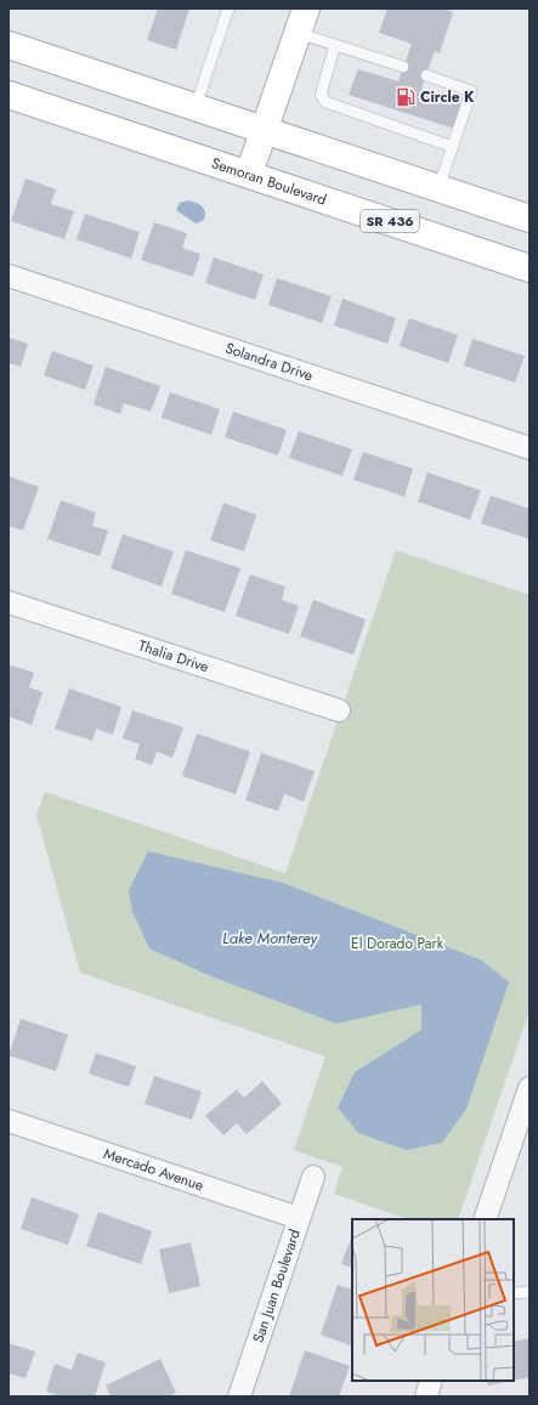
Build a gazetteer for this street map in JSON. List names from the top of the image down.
{
  "streets": {
    "main road": ["Semoran Boulevard", "SR 436"],
    "street": [
      "Solandra Drive",
      "Thalia Drive",
      "Mercado Avenue",
      "San Juan Boulevard"
    ]
  },
  "crossings": [
    ["Mercado Avenue", "San Juan Boulevard"]
  ],
  "water": ["Lake Monterey"],
  "parks": ["El Dorado Park"],
  "places": {
    "fuel station": ["Circle K"]
  }
}
